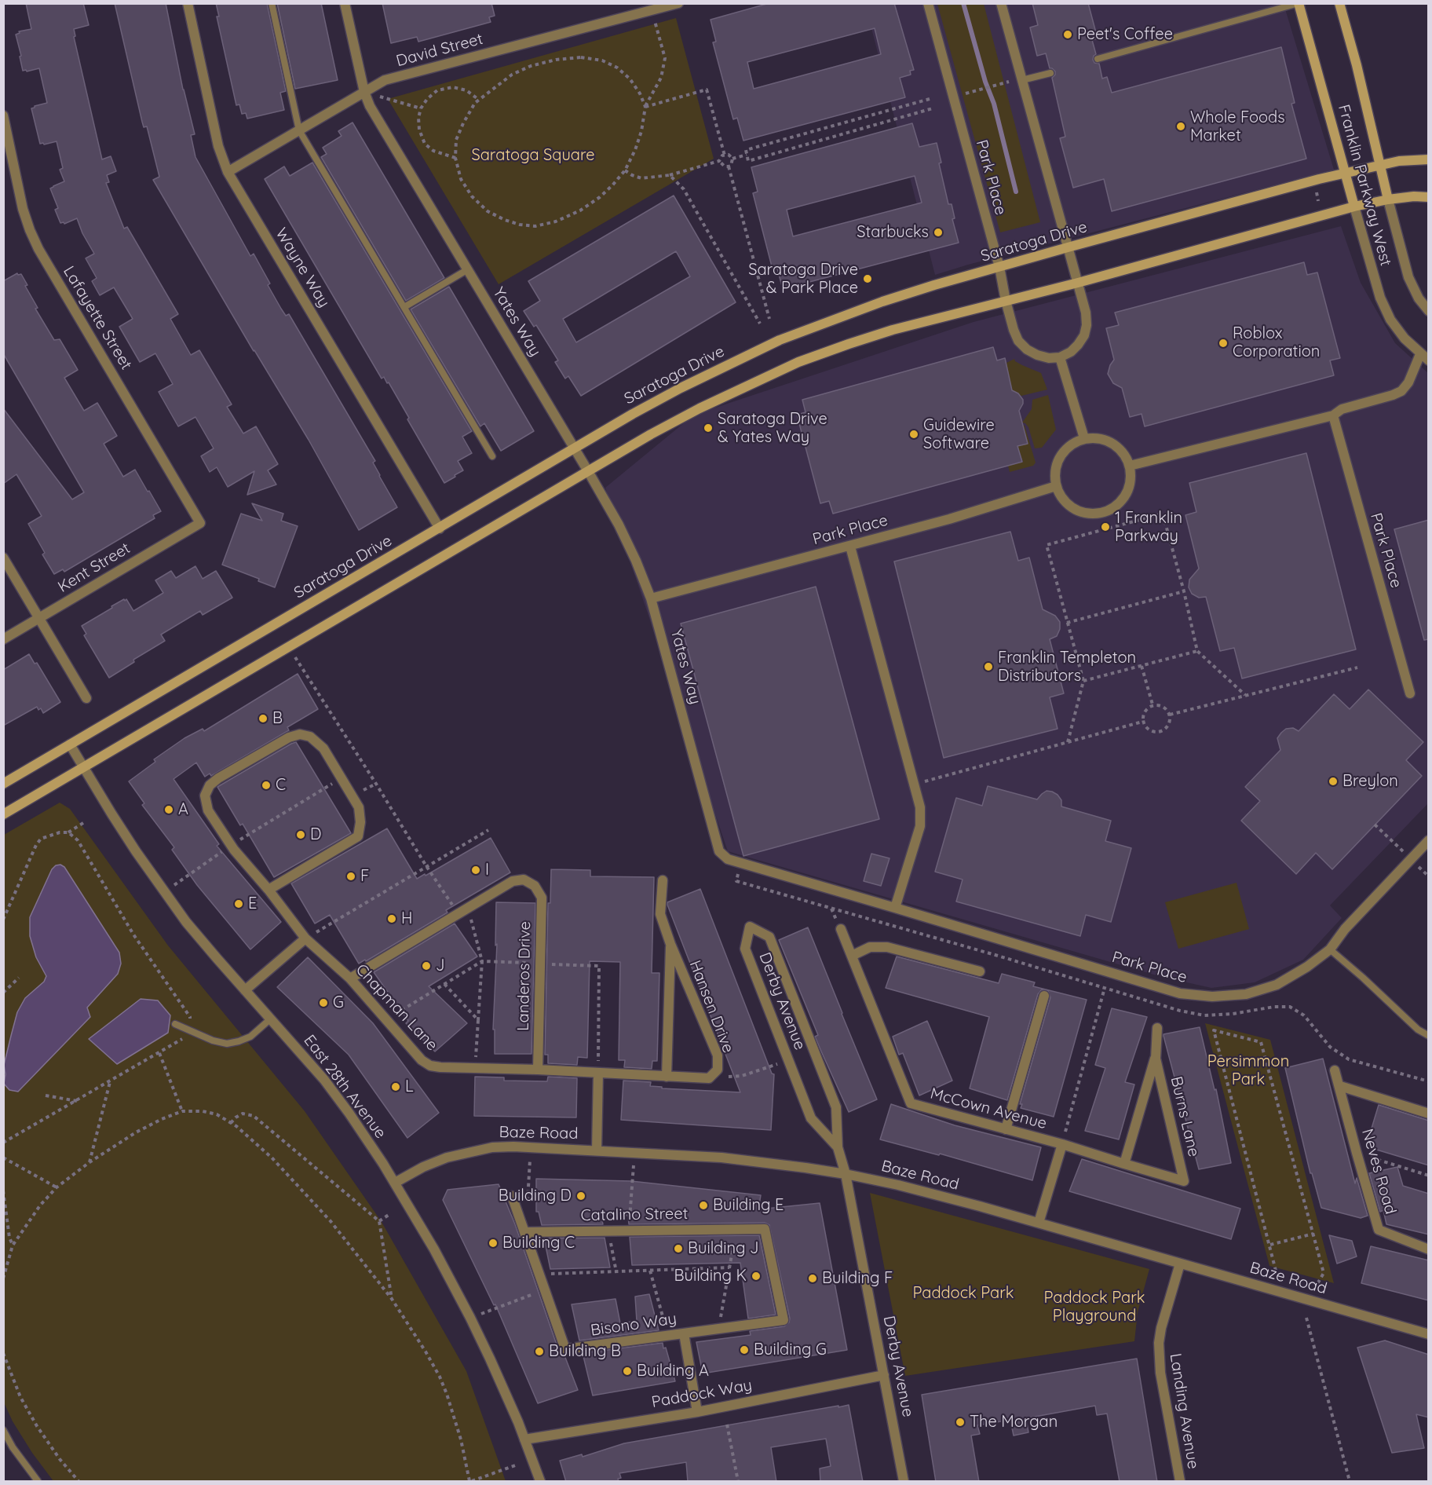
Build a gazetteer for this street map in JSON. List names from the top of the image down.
{
  "streets": {
    "main road": ["Franklin Parkway West", "Saratoga Drive"],
    "street": [
      "David Street",
      "Park Place",
      "Wayne Way",
      "Lafayette Street",
      "Yates Way",
      "Kent Street",
      "Landeros Drive",
      "Derby Avenue",
      "Hansen Drive",
      "Chapman Lane",
      "East 28th Avenue",
      "McCown Avenue",
      "Burns Lane",
      "Baze Road",
      "Neves Road",
      "Catalino Street",
      "Bisono Way",
      "Paddock Way",
      "Landing Avenue"
    ]
  },
  "crossings": [
    ["David Street", "Wayne Way"],
    ["David Street", "Yates Way"],
    ["Park Place", "Saratoga Drive"],
    ["Park Place", "Yates Way"],
    ["Franklin Parkway West", "Saratoga Drive"],
    ["Saratoga Drive", "Wayne Way"],
    ["Saratoga Drive", "Yates Way"],
    ["Saratoga Drive", "East 28th Avenue"],
    ["Lafayette Street", "Kent Street"],
    ["Landeros Drive", "Chapman Lane"],
    ["Derby Avenue", "Baze Road"],
    ["Derby Avenue", "Paddock Way"],
    ["Hansen Drive", "Chapman Lane"],
    ["East 28th Avenue", "Baze Road"],
    ["East 28th Avenue", "Paddock Way"],
    ["McCown Avenue", "Burns Lane"],
    ["Baze Road", "Landing Avenue"],
    ["Catalino Street", "Bisono Way"]
  ],
  "parks": [
    "Saratoga Square",
    "Persimmon Park",
    "Paddock Park",
    "Paddock Park Playground"
  ],
  "places": [
    "Peet's Coffee",
    "Whole Foods Market",
    "Starbucks",
    "Saratoga Drive & Park Place",
    "Roblox Corporation",
    "Saratoga Drive & Yates Way",
    "Guidewire Software",
    "1 Franklin Parkway",
    "Franklin Templeton Distributors",
    "B",
    "Breylon",
    "C",
    "A",
    "D",
    "I",
    "F",
    "E",
    "H",
    "J",
    "G",
    "L",
    "Building D",
    "Building E",
    "Building C",
    "Building J",
    "Building K",
    "Building F",
    "Building G",
    "Building B",
    "Building A",
    "The Morgan"
  ]
}
